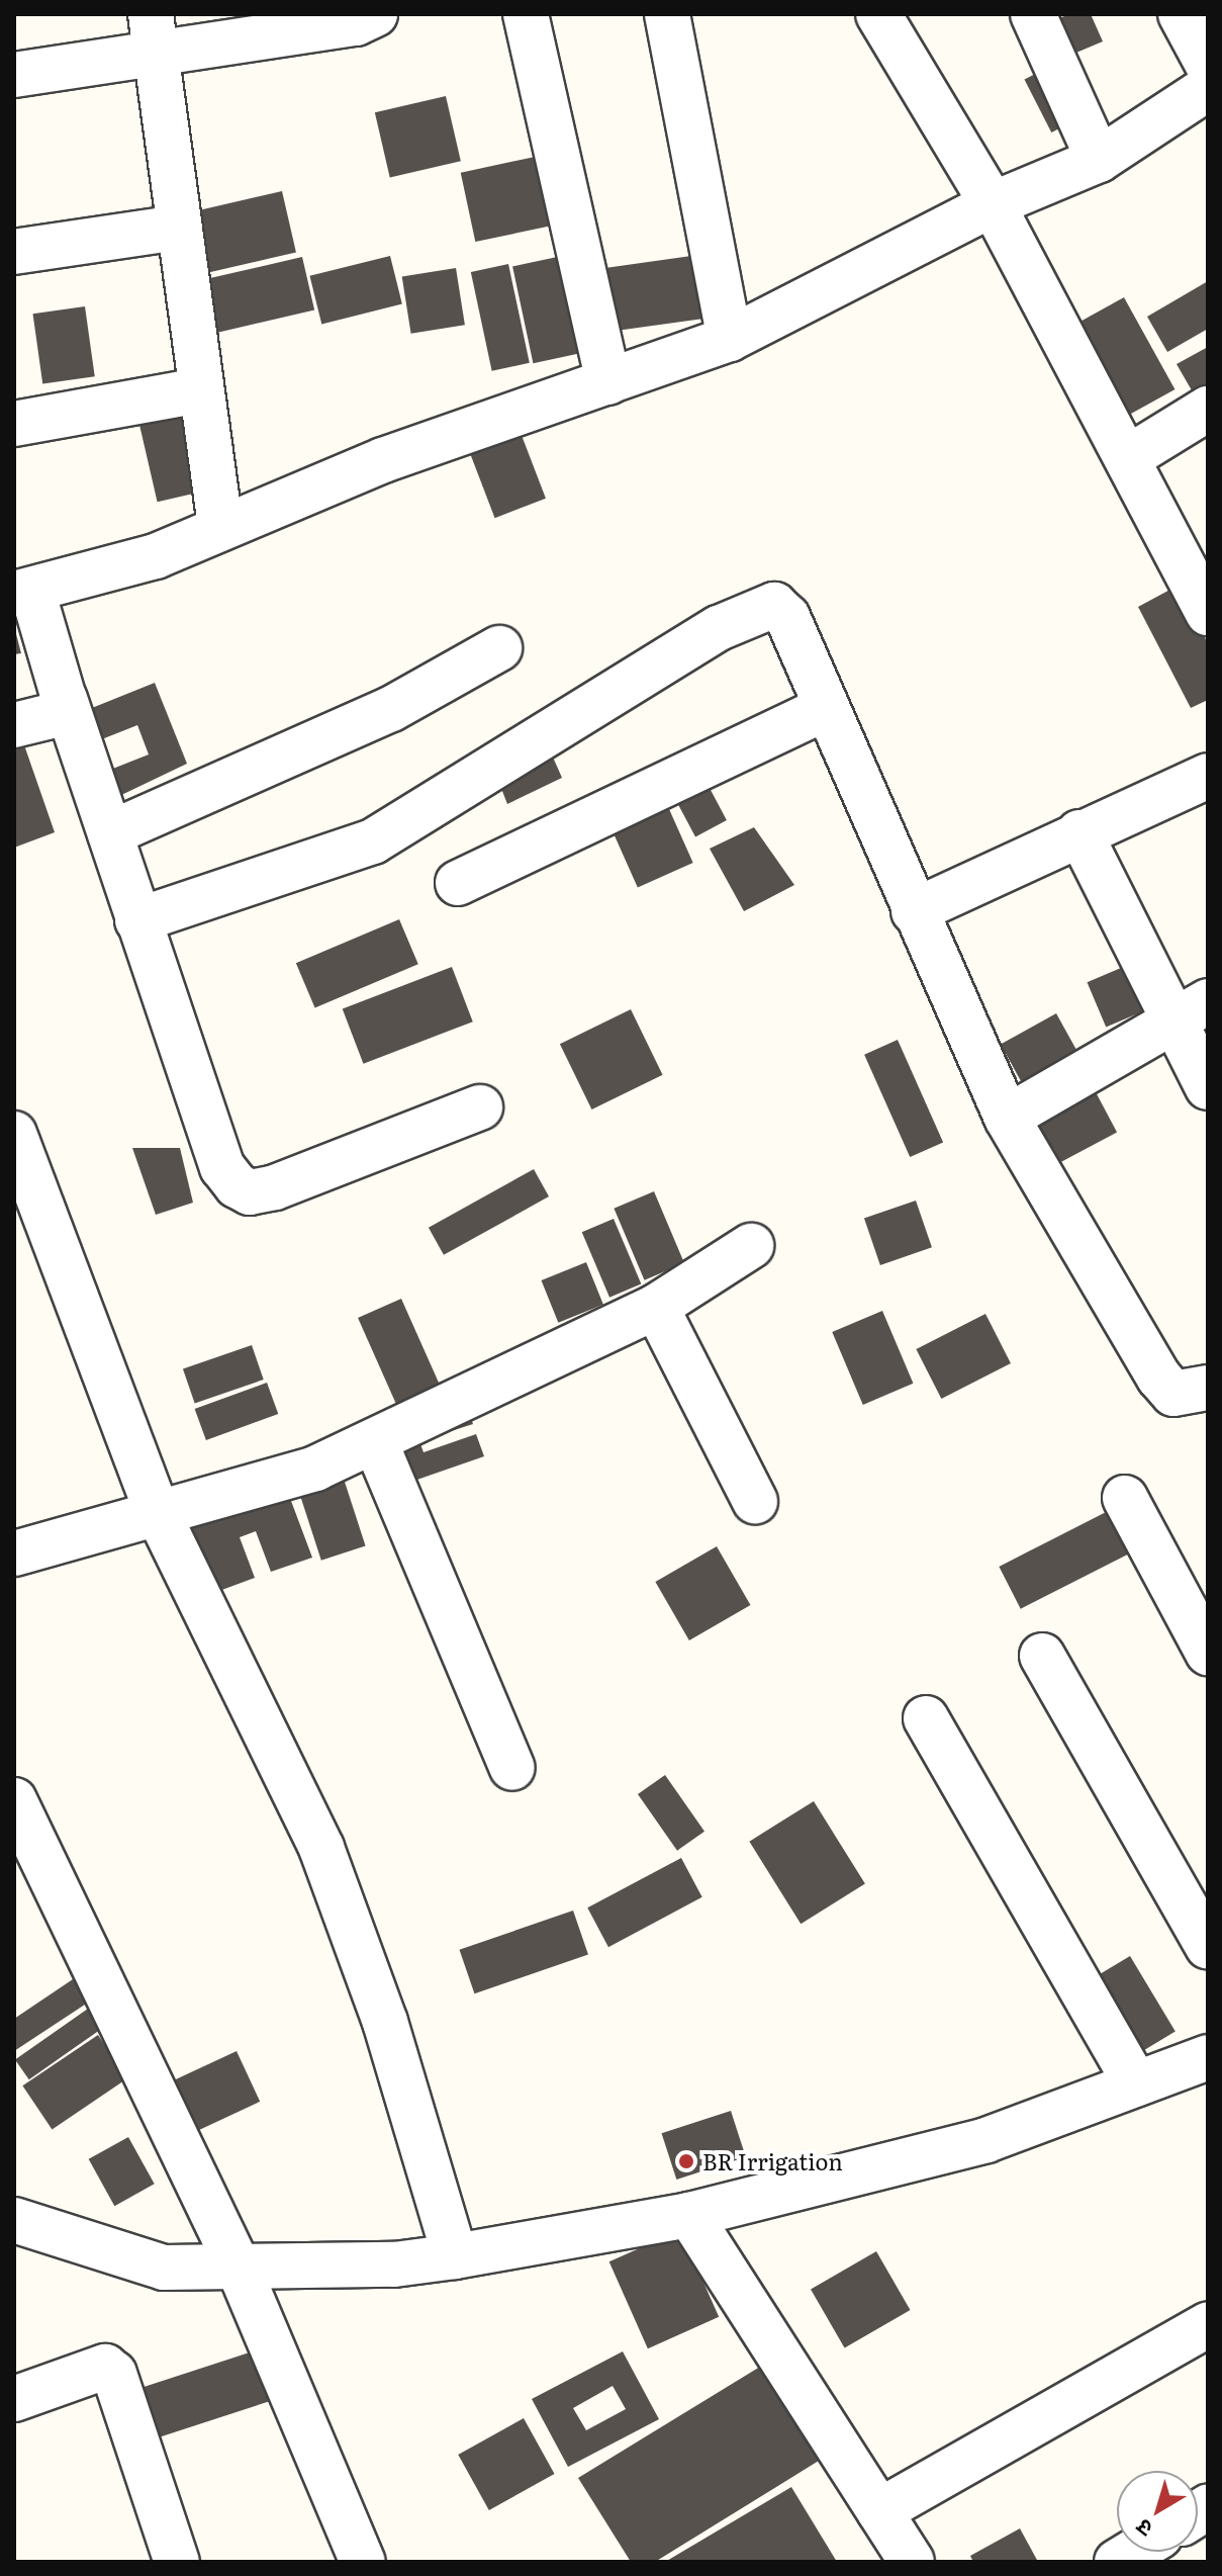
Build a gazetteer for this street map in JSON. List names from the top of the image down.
{
  "places": ["BR Irrigation"],
  "north": "bottom left"
}
